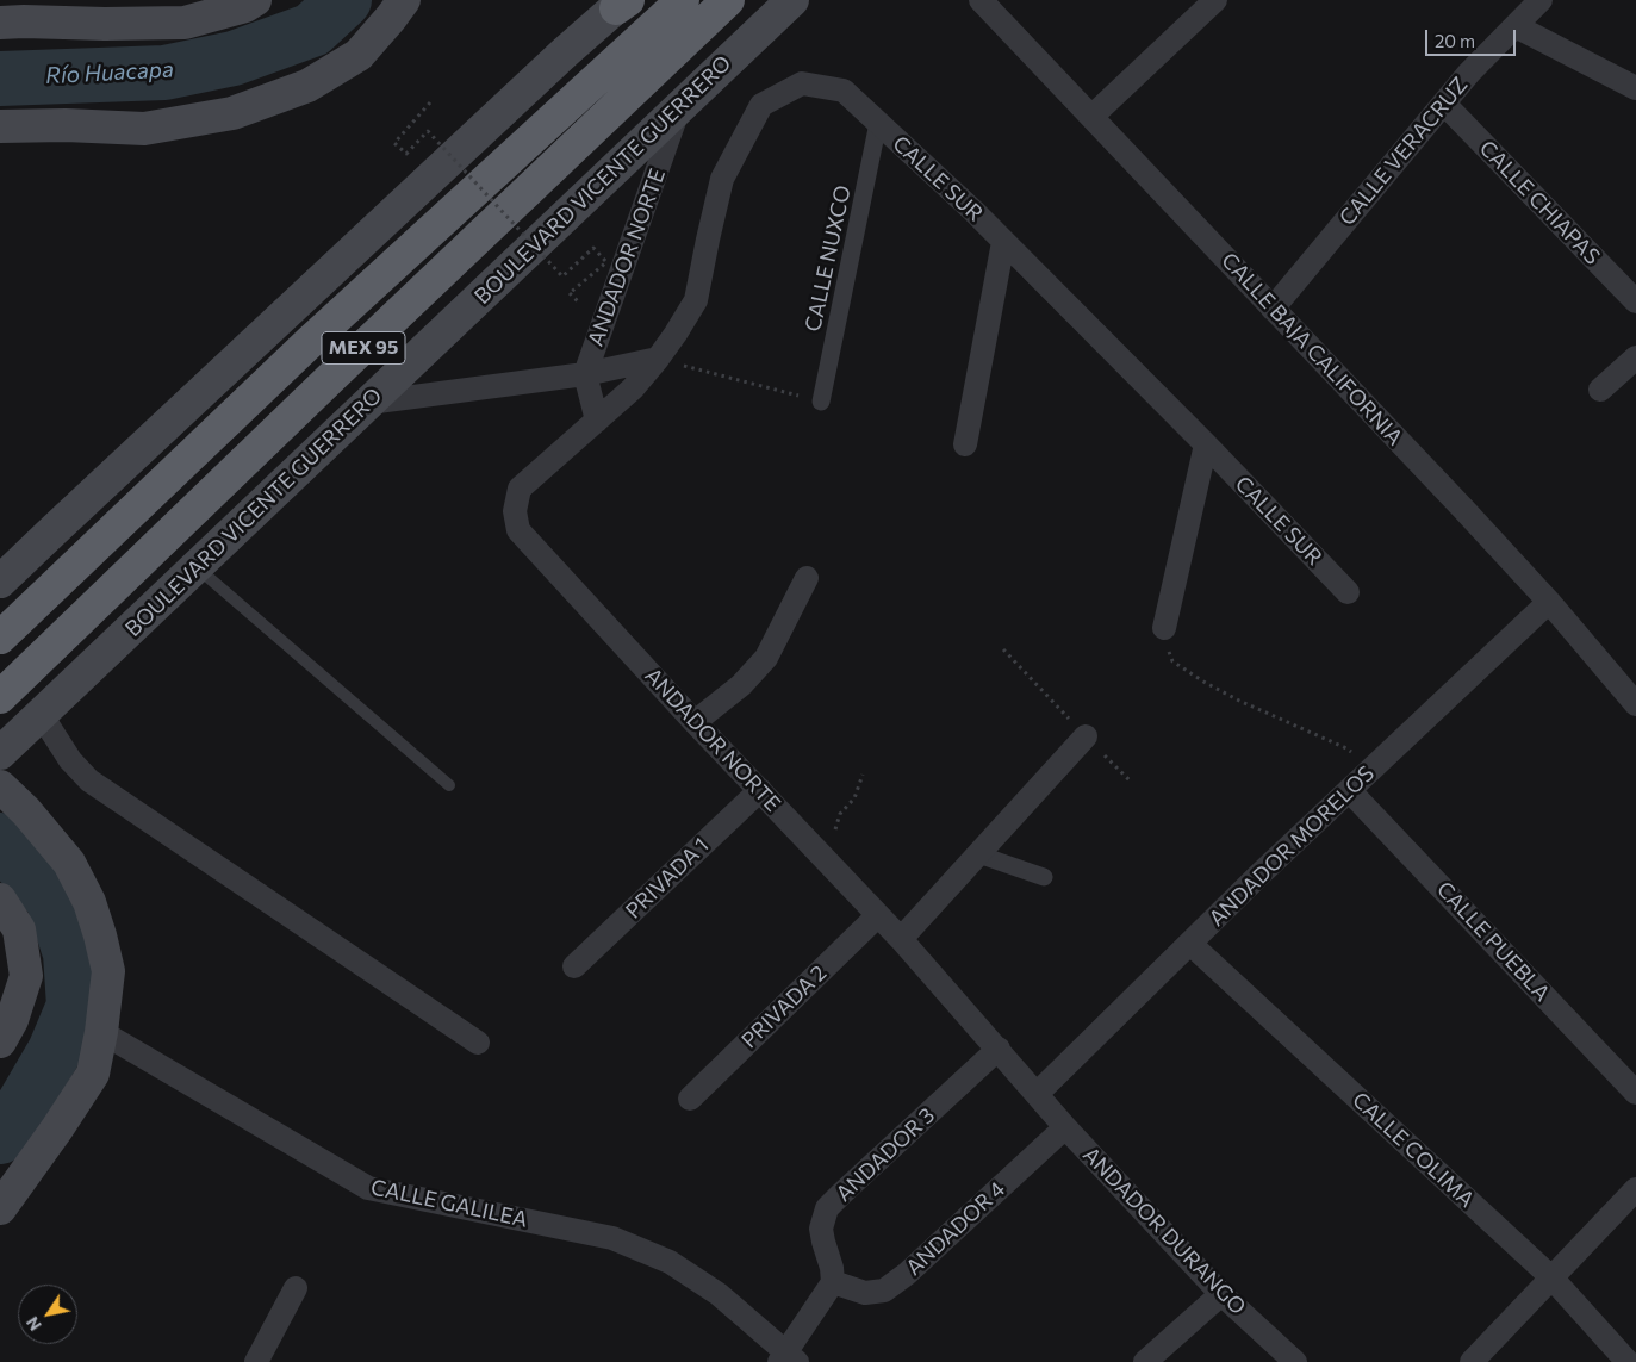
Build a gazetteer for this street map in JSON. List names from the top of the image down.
{
  "streets": {
    "highway": ["BOULEVARD VICENTE GUERRERO", "MEX 95"],
    "street": [
      "CALLE VERACRUZ",
      "CALLE SUR",
      "CALLE CHIAPAS",
      "ANDADOR NORTE",
      "CALLE NUXCO",
      "CALLE BAJA CALIFORNIA",
      "ANDADOR MORELOS",
      "PRIVADA 1",
      "CALLE PUEBLA",
      "PRIVADA 2",
      "CALLE COLIMA",
      "ANDADOR 3",
      "CALLE GALILEA",
      "ANDADOR 4",
      "ANDADOR DURANGO"
    ]
  },
  "crossings": [
    ["CALLE VERACRUZ", "CALLE CHIAPAS"],
    ["CALLE VERACRUZ", "CALLE BAJA CALIFORNIA"],
    ["CALLE SUR", "ANDADOR NORTE"],
    ["CALLE SUR", "CALLE NUXCO"],
    ["BOULEVARD VICENTE GUERRERO", "ANDADOR NORTE"],
    ["ANDADOR NORTE", "ANDADOR MORELOS"],
    ["ANDADOR NORTE", "PRIVADA 1"],
    ["ANDADOR NORTE", "PRIVADA 2"],
    ["ANDADOR NORTE", "ANDADOR 3"],
    ["ANDADOR NORTE", "ANDADOR DURANGO"],
    ["CALLE BAJA CALIFORNIA", "ANDADOR MORELOS"],
    ["ANDADOR MORELOS", "CALLE PUEBLA"],
    ["ANDADOR MORELOS", "CALLE COLIMA"],
    ["ANDADOR MORELOS", "ANDADOR DURANGO"],
    ["ANDADOR 3", "ANDADOR 4"],
    ["ANDADOR 4", "ANDADOR DURANGO"]
  ],
  "water": ["Río Huacapa"],
  "scale_bar": "20 m",
  "north": "bottom left"
}
